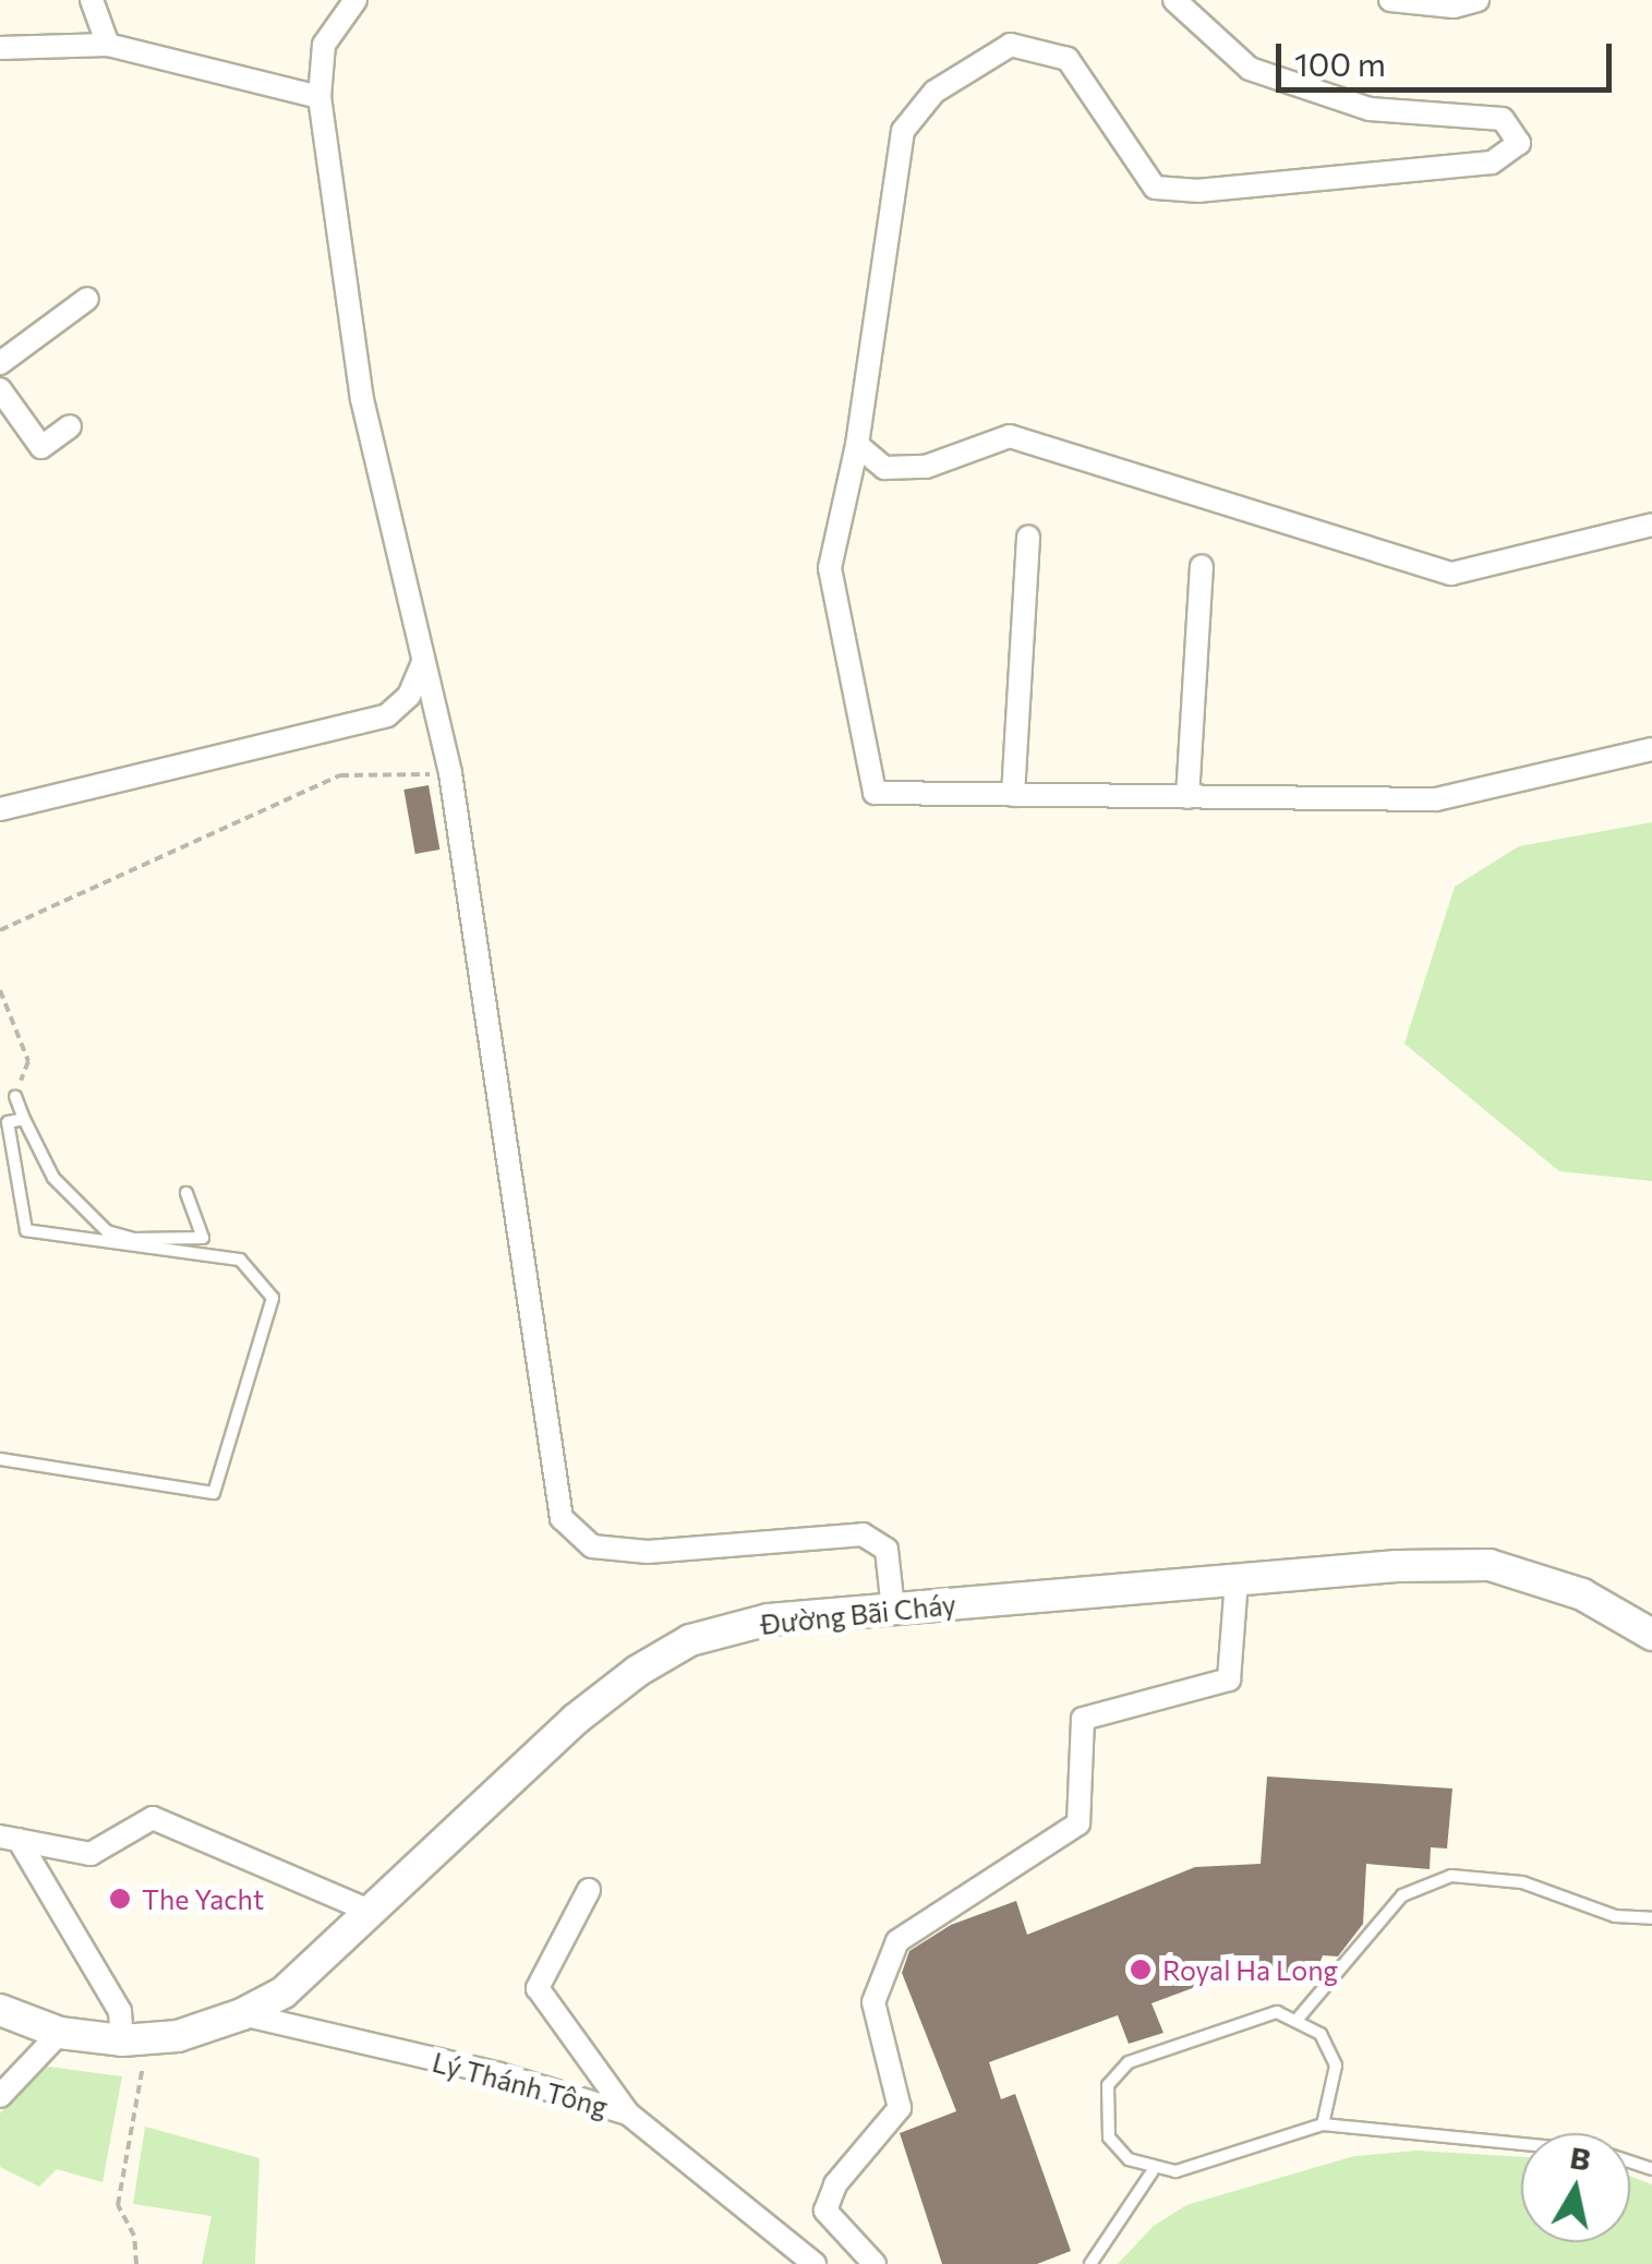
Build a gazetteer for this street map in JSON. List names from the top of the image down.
{
  "streets": {
    "main road": ["Đường Bãi Cháy"],
    "street": ["Lý Thánh Tông"]
  },
  "crossings": [
    ["Đường Bãi Cháy", "Lý Thánh Tông"]
  ],
  "places": ["The Yacht", "Royal Ha Long"],
  "scale_bar": "100 m",
  "north": "top"
}
